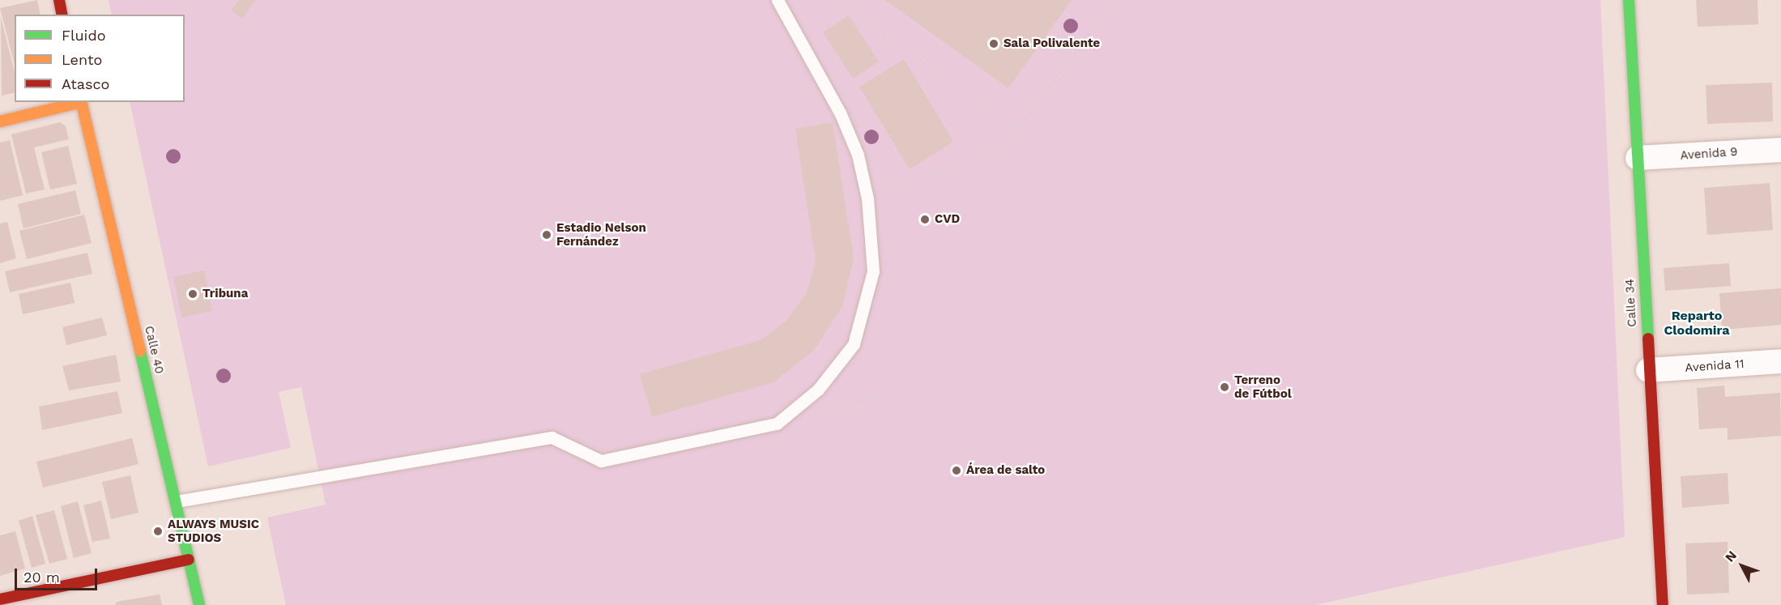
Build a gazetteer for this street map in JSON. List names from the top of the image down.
{
  "streets": {
    "street": [
      "Avenida 9",
      "Calle 34",
      "Calle 40",
      "Avenida 11"
    ]
  },
  "crossings": [
    ["Avenida 9", "Calle 34"],
    ["Calle 34", "Avenida 11"]
  ],
  "districts": ["Reparto Clodomira"],
  "places": [
    "Sala Polivalente",
    "CVD",
    "Estadio Nelson Fernández",
    "Tribuna",
    "Terreno de Fútbol",
    "Área de salto",
    "ALWAYS MUSIC STUDIOS"
  ],
  "legend": ["Fluido", "Lento", "Atasco"],
  "scale_bar": "20 m",
  "north": "top left"
}
